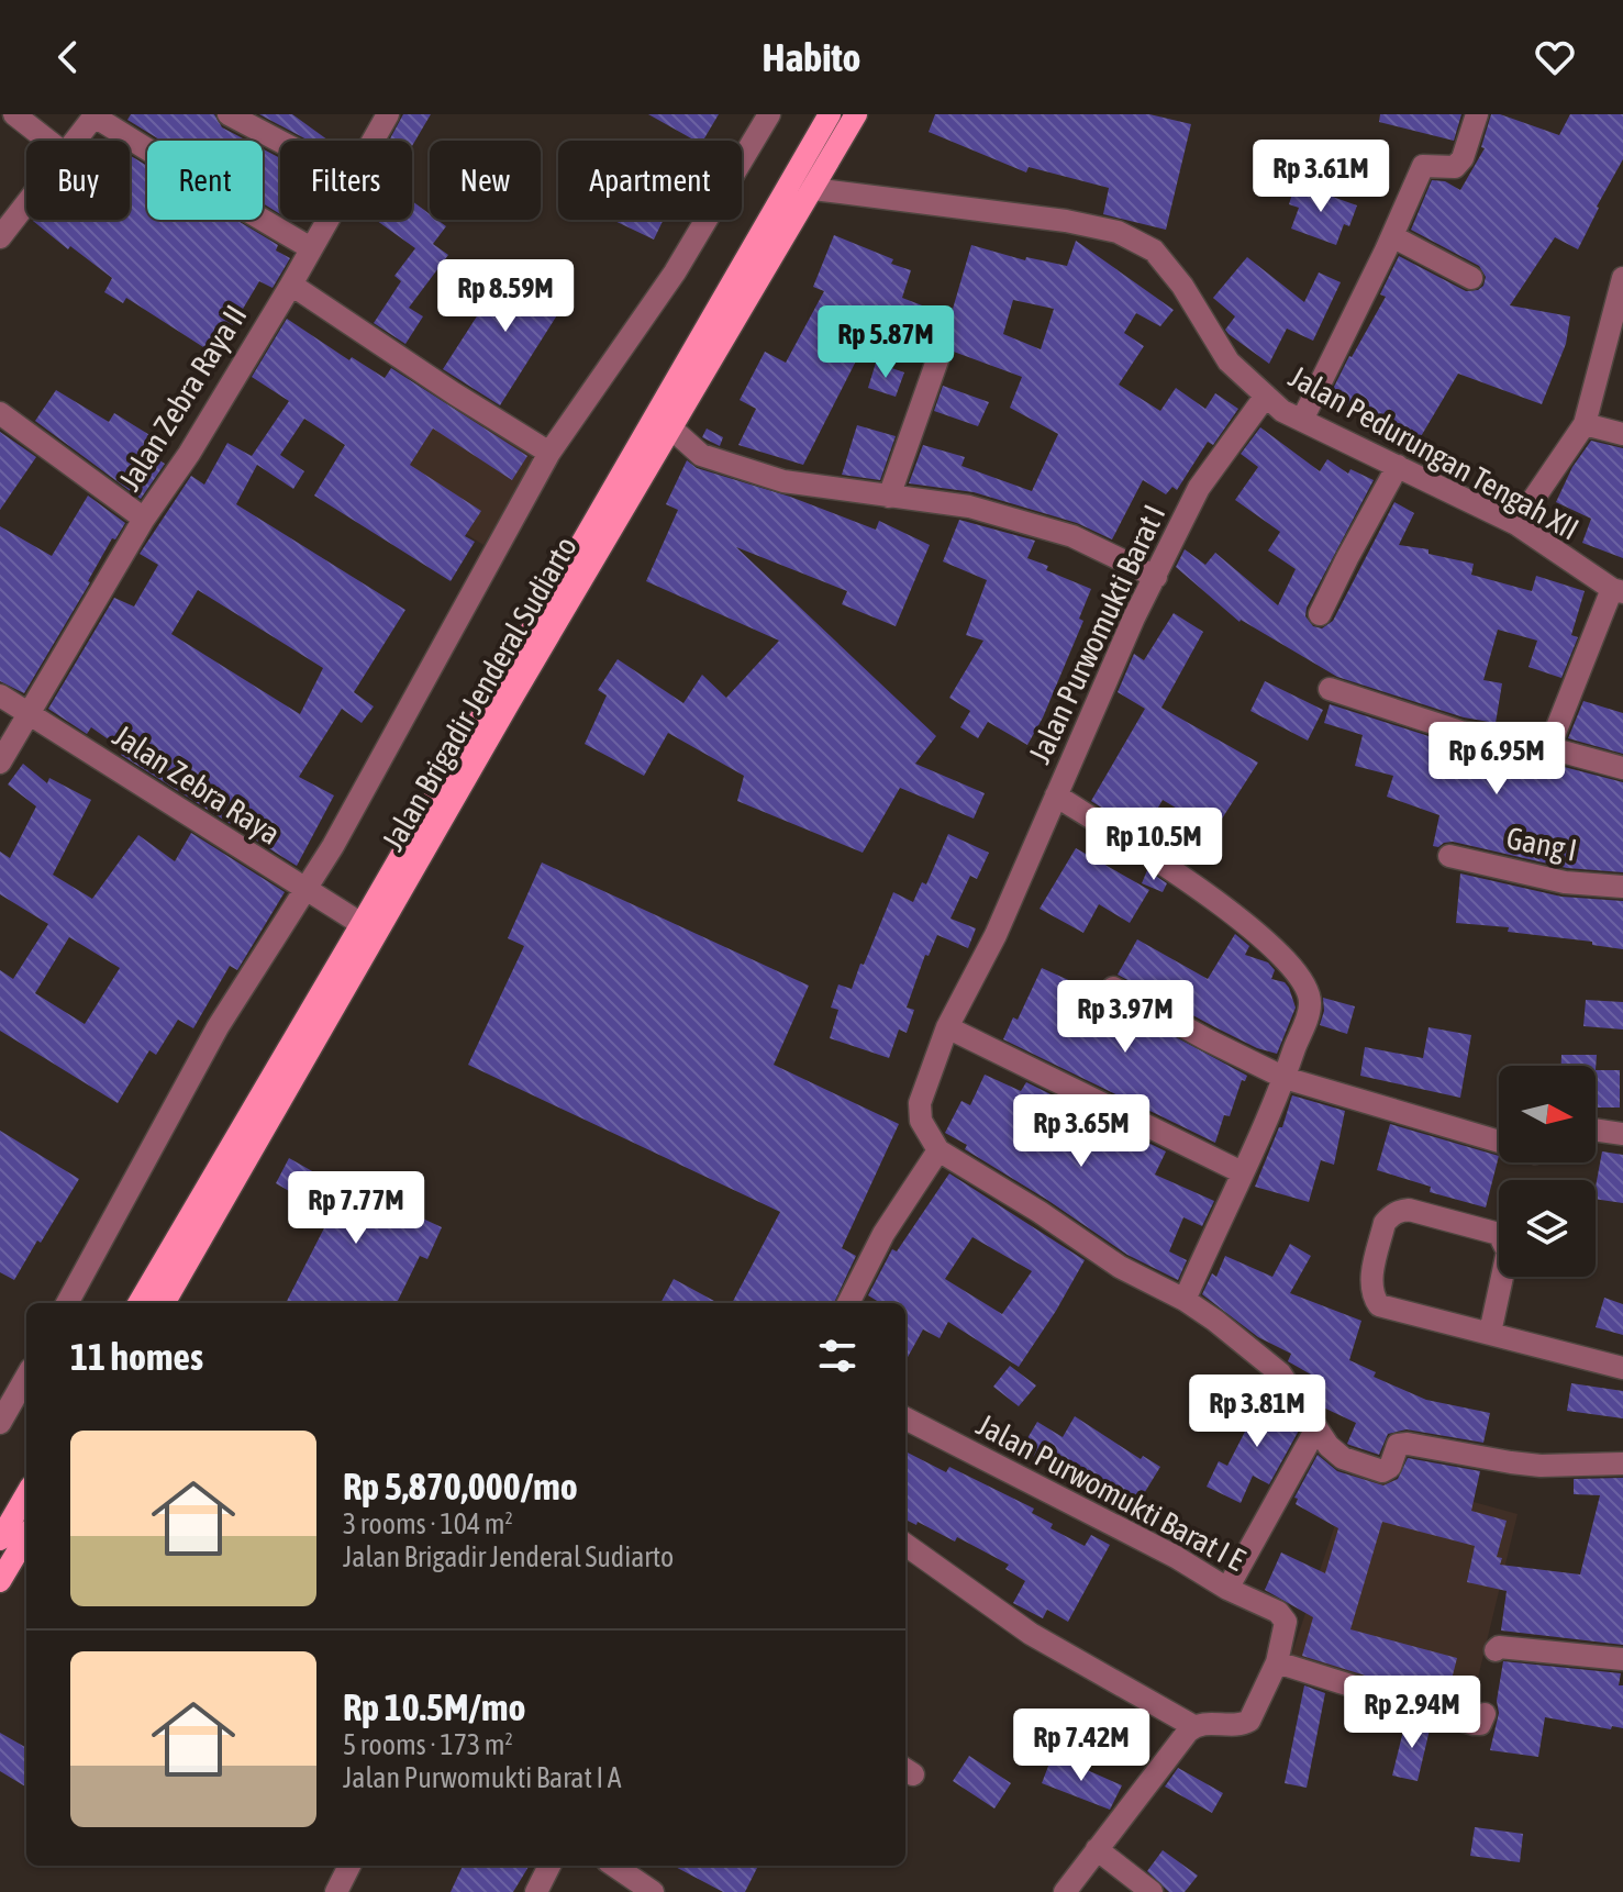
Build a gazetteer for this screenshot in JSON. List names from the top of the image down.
{
  "streets": {
    "main road": ["Jalan Brigadir Jenderal Sudiarto"],
    "street": [
      "Jalan Zebra Raya II",
      "Jalan Pedurungan Tengah XII",
      "Jalan Purwomukti Barat I",
      "Jalan Zebra Raya",
      "Gang I",
      "Jalan Purwomukti Barat I E"
    ]
  },
  "crossings": [
    ["Jalan Zebra Raya II", "Jalan Zebra Raya"],
    ["Jalan Pedurungan Tengah XII", "Jalan Purwomukti Barat I"],
    ["Jalan Pedurungan Tengah XII", "Jalan Brigadir Jenderal Sudiarto"],
    ["Jalan Brigadir Jenderal Sudiarto", "Jalan Zebra Raya"]
  ],
  "north": "right",
  "page": {
    "header": "Habito",
    "price": [
      "Rp 3.61M",
      "Rp 8.59M",
      "Rp 5.87M",
      "Rp 6.95M",
      "Rp 10.5M",
      "Rp 3.97M",
      "Rp 3.65M",
      "Rp 7.77M",
      "Rp 3.81M",
      "Rp 2.94M",
      "Rp 7.42M"
    ],
    "chip": [
      "Buy",
      "Rent",
      "Filters",
      "New",
      "Apartment"
    ],
    "heading": "11 homes",
    "list": [
      {
        "name": "Rp 5,870,000/mo",
        "note": "3 rooms · 104 m² · Jalan Brigadir Jenderal Sudiarto"
      },
      {
        "name": "Rp 10.5M/mo",
        "note": "5 rooms · 173 m² · Jalan Purwomukti Barat I A"
      }
    ]
  }
}
